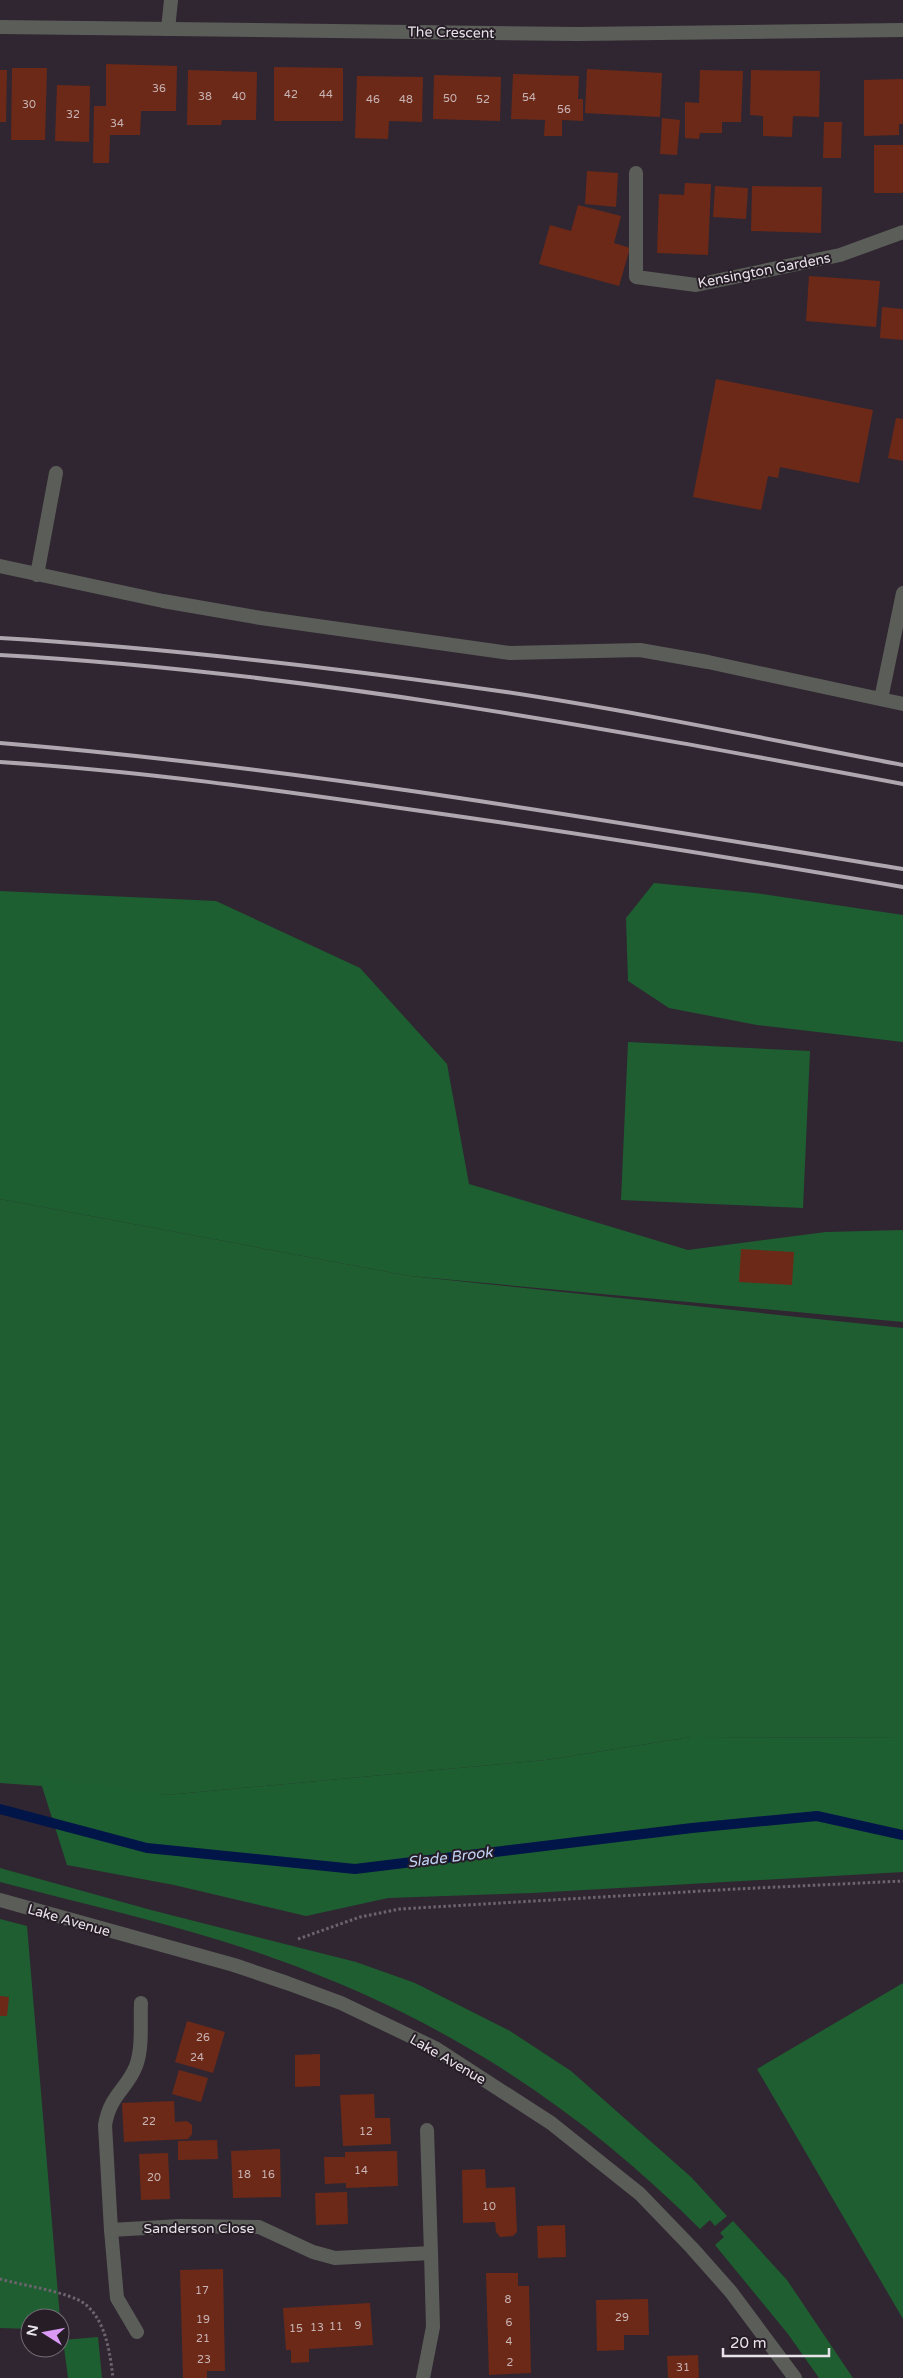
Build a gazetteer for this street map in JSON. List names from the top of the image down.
{
  "streets": {
    "street": [
      "The Crescent",
      "Kensington Gardens",
      "Lake Avenue",
      "Sanderson Close"
    ]
  },
  "water": ["Slade Brook"],
  "house_numbers": [
    "36",
    "42",
    "44",
    "38",
    "40",
    "54",
    "50",
    "46",
    "48",
    "52",
    "30",
    "56",
    "32",
    "34",
    "26",
    "24",
    "22",
    "12",
    "14",
    "18",
    "16",
    "20",
    "10",
    "17",
    "8",
    "29",
    "19",
    "6",
    "9",
    "11",
    "13",
    "15",
    "21",
    "4",
    "23",
    "2",
    "31"
  ],
  "scale_bar": "20 m",
  "north": "left"
}
